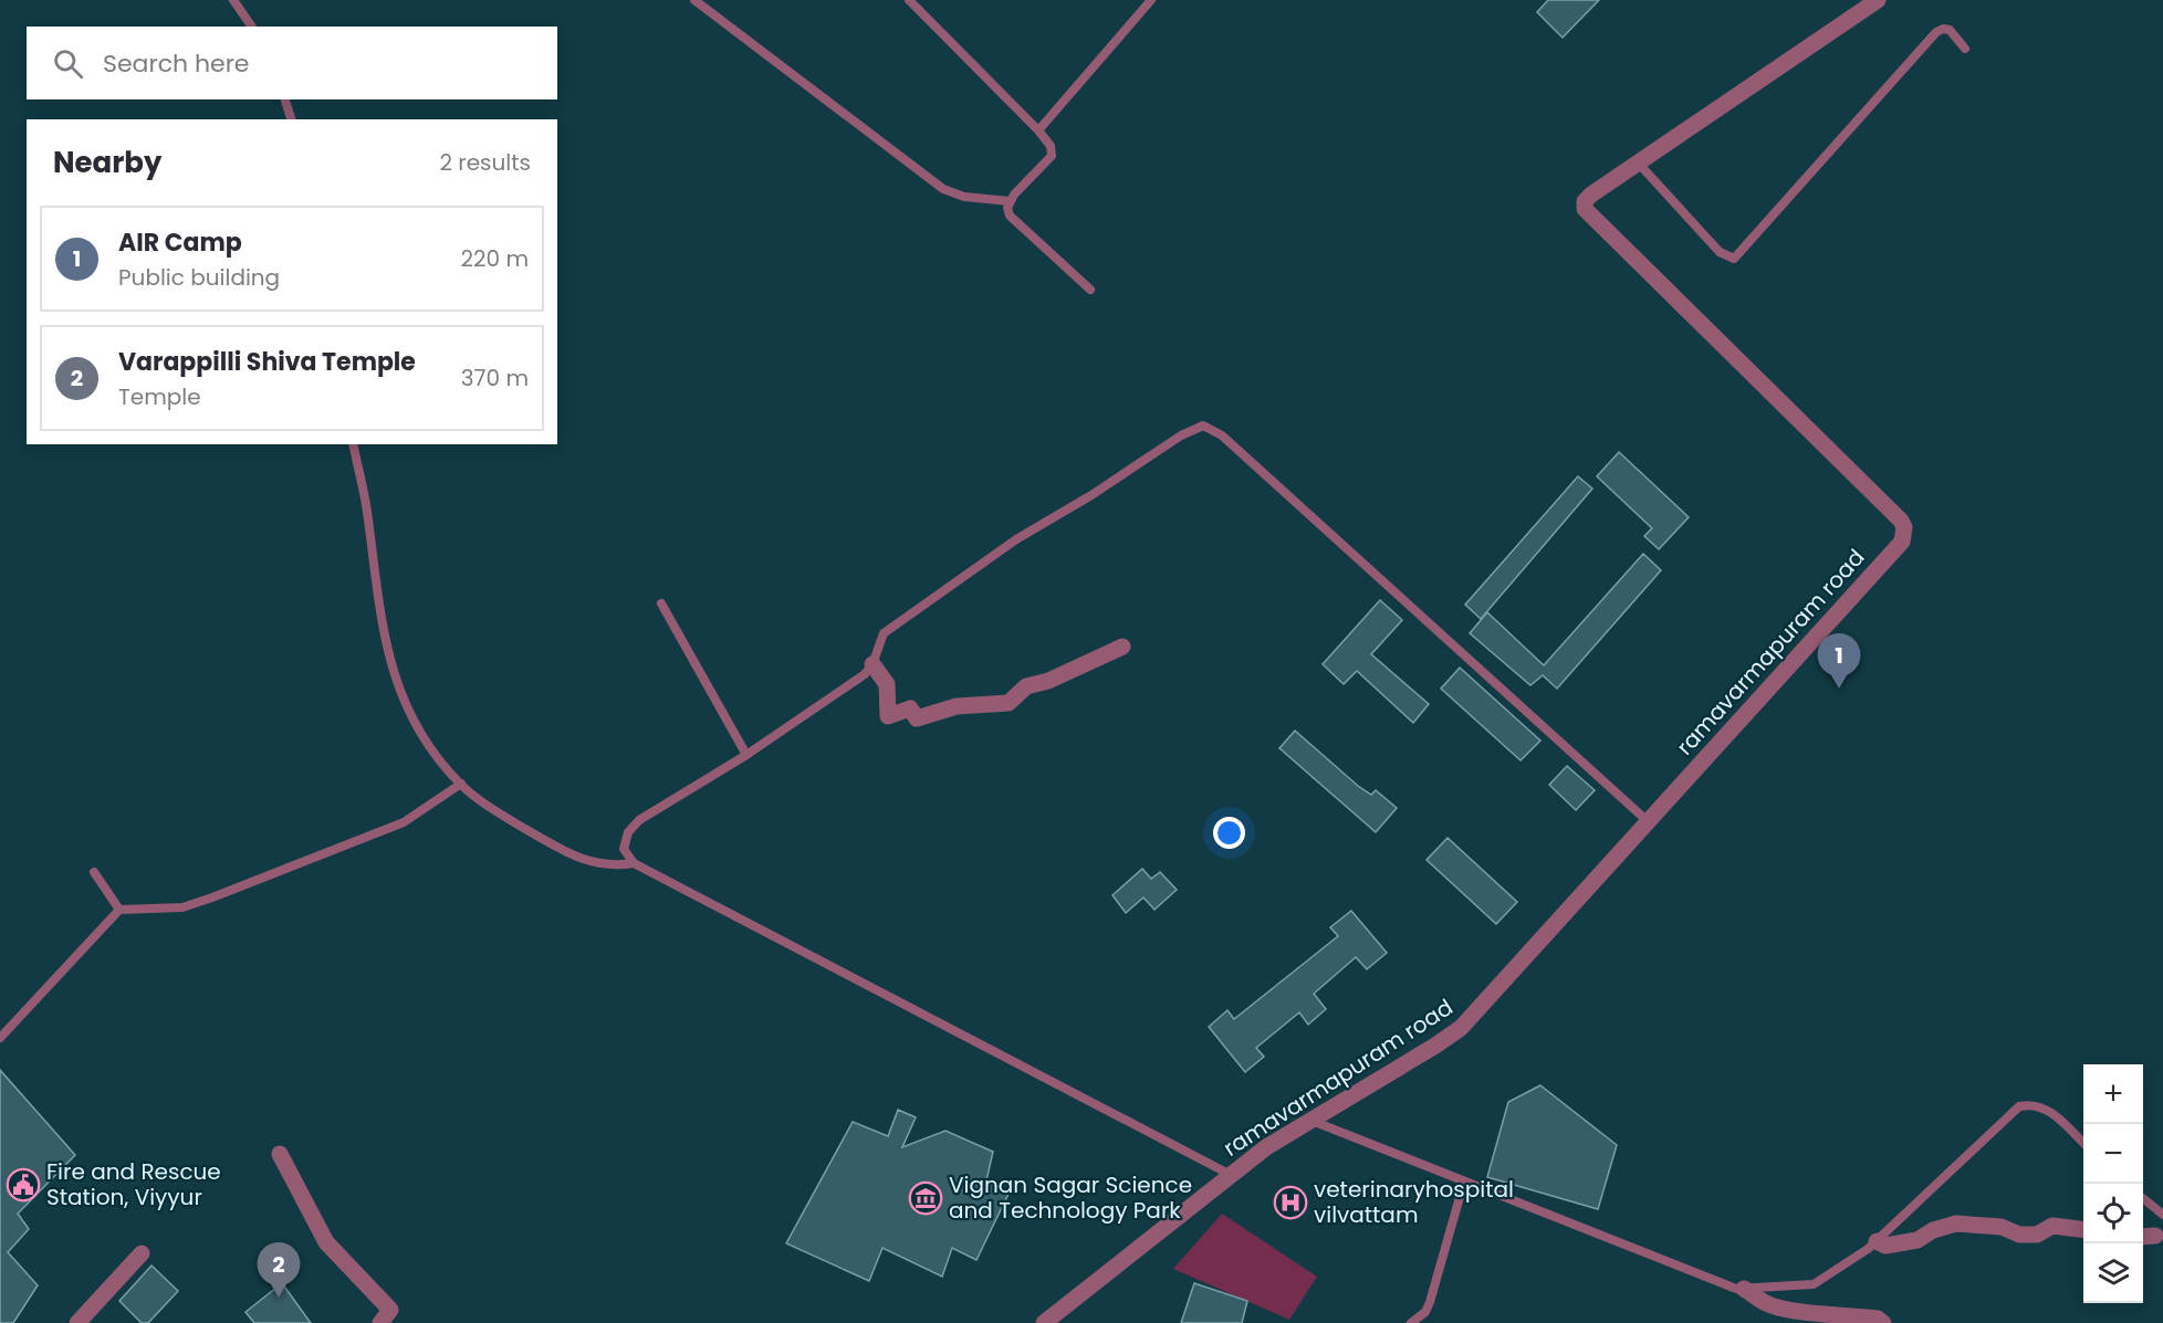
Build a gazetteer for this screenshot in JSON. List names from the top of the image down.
{
  "streets": {
    "street": ["ramavarmapuram road"]
  },
  "places": {
    "public building": ["Fire and Rescue Station, Viyyur"],
    "museum": ["Vignan Sagar Science and Technology Park"],
    "hospital": ["veterinaryhospital vilvattam"]
  },
  "page": {
    "search": "Search here",
    "heading": ["Nearby", "2 results"],
    "list": [
      {
        "mark": "1",
        "name": "AIR Camp",
        "note": "Public building",
        "value": "220 m"
      },
      {
        "mark": "2",
        "name": "Varappilli Shiva Temple",
        "note": "Temple",
        "value": "370 m"
      }
    ],
    "pins": ["1", "2"],
    "map_buttons": ["+", "−"]
  }
}
